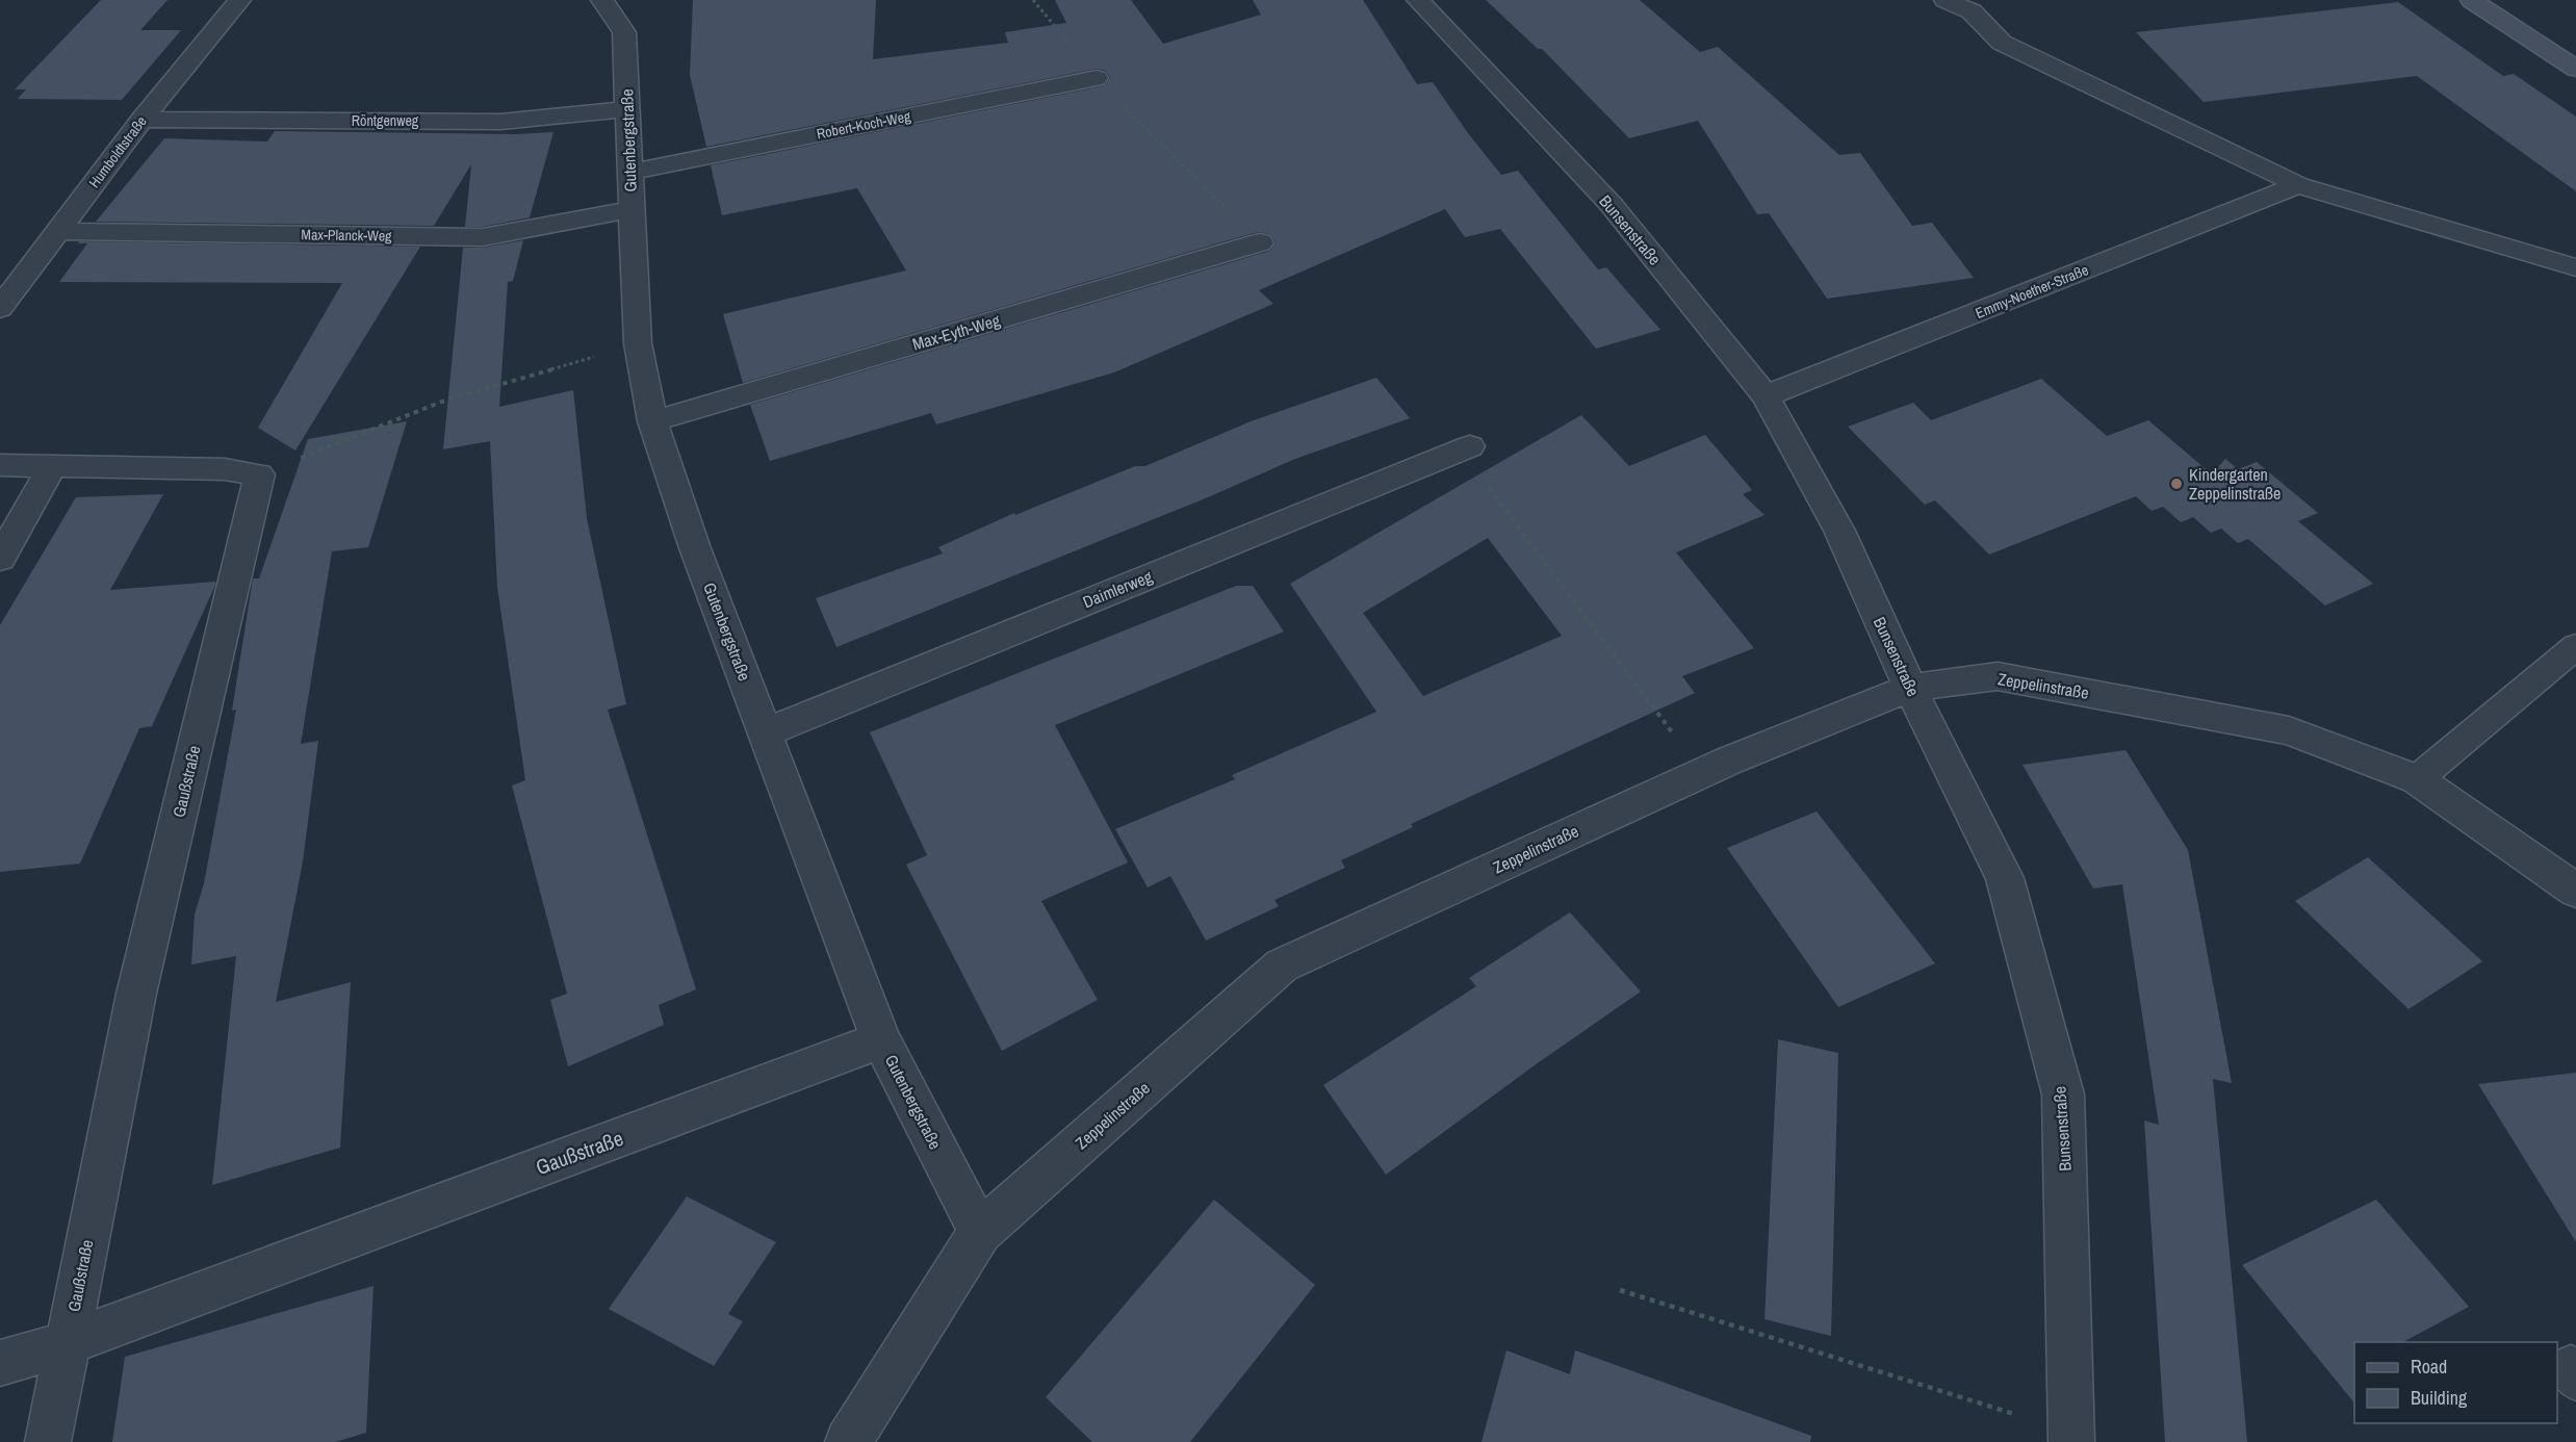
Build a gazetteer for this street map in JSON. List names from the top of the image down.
{
  "streets": {
    "street": [
      "Röntgenweg",
      "Robert-Koch-Weg",
      "Gutenbergstraße",
      "Humboldtstraße",
      "Bunsenstraße",
      "Max-Planck-Weg",
      "Emmy-Noether-Straße",
      "Max-Eyth-Weg",
      "Daimlerweg",
      "Zeppelinstraße",
      "Gaußstraße"
    ]
  },
  "crossings": [
    ["Röntgenweg", "Gutenbergstraße"],
    ["Röntgenweg", "Humboldtstraße"],
    ["Robert-Koch-Weg", "Gutenbergstraße"],
    ["Gutenbergstraße", "Max-Planck-Weg"],
    ["Gutenbergstraße", "Max-Eyth-Weg"],
    ["Gutenbergstraße", "Daimlerweg"],
    ["Gutenbergstraße", "Zeppelinstraße"],
    ["Gutenbergstraße", "Gaußstraße"],
    ["Humboldtstraße", "Max-Planck-Weg"],
    ["Bunsenstraße", "Emmy-Noether-Straße"],
    ["Bunsenstraße", "Zeppelinstraße"]
  ],
  "places": ["Kindergarten Zeppelinstraße"],
  "legend": ["Road", "Building"]
}
